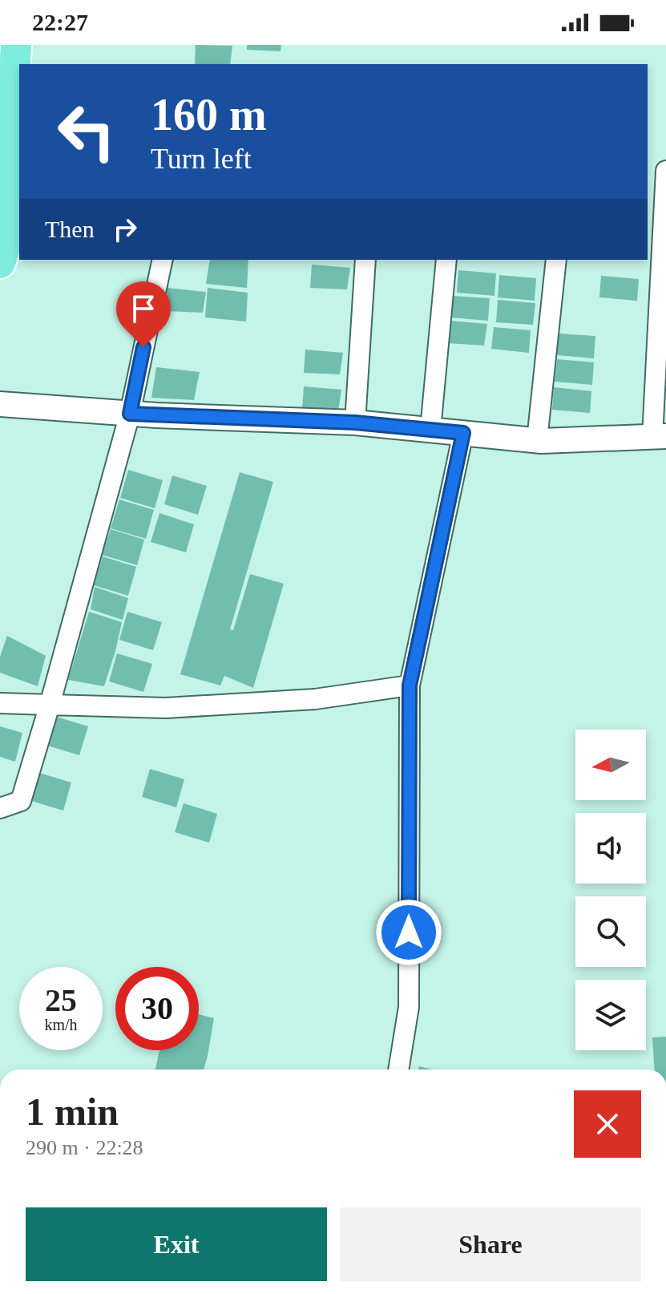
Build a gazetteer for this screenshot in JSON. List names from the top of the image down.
{
  "north": "left",
  "page": {
    "status": "22:27",
    "turn": ["160 m", "Turn left"],
    "then": "Then",
    "speed": "25 km/h",
    "limit": "30",
    "heading": ["1 min", "290 m · 22:28"],
    "buttons": ["Exit", "Share"]
  }
}
